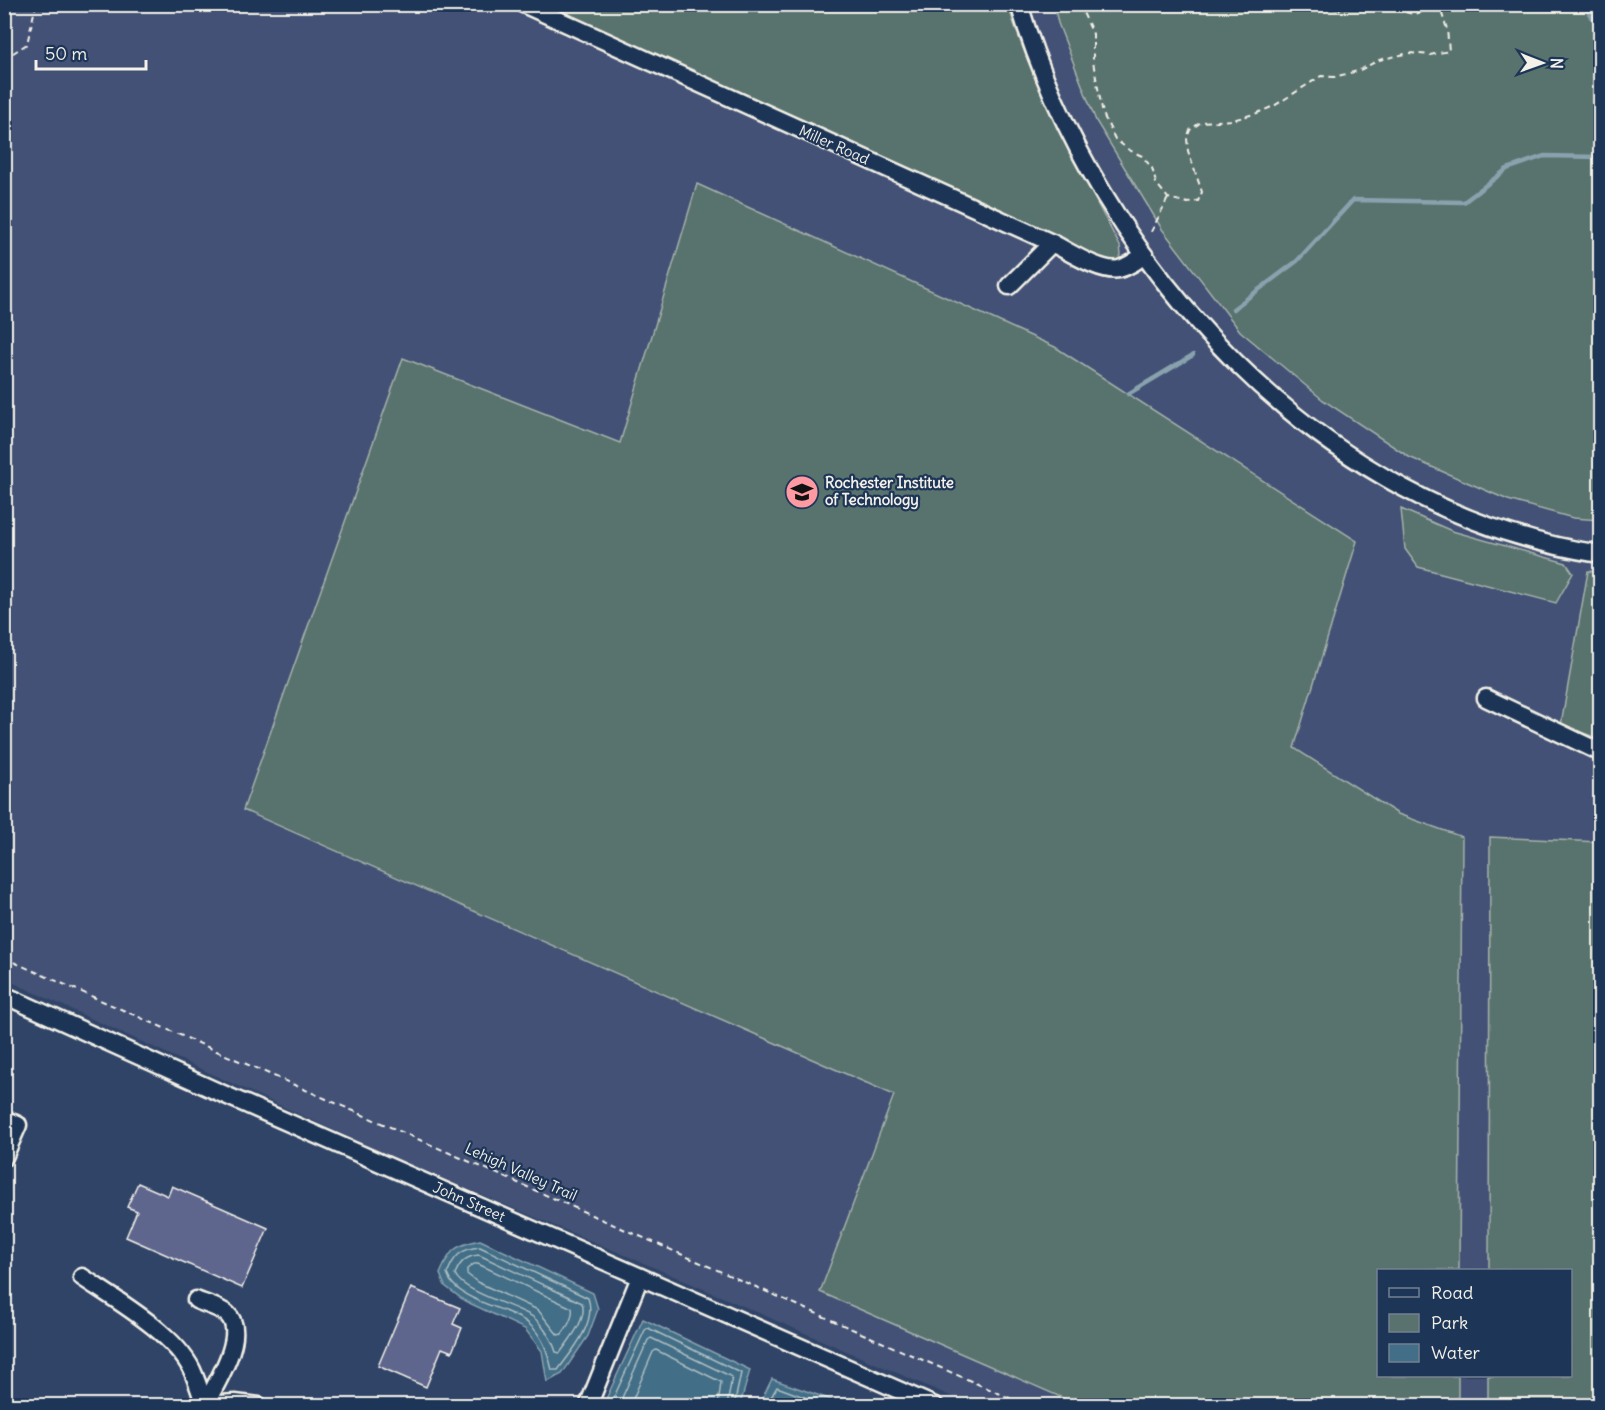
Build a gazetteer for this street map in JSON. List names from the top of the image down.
{
  "streets": {
    "street": ["Miller Road", "John Street"],
    "path": ["Lehigh Valley Trail"]
  },
  "places": {
    "school or university": ["Rochester Institute of Technology"]
  },
  "legend": ["Road", "Park", "Water"],
  "scale_bar": "50 m",
  "north": "right"
}
